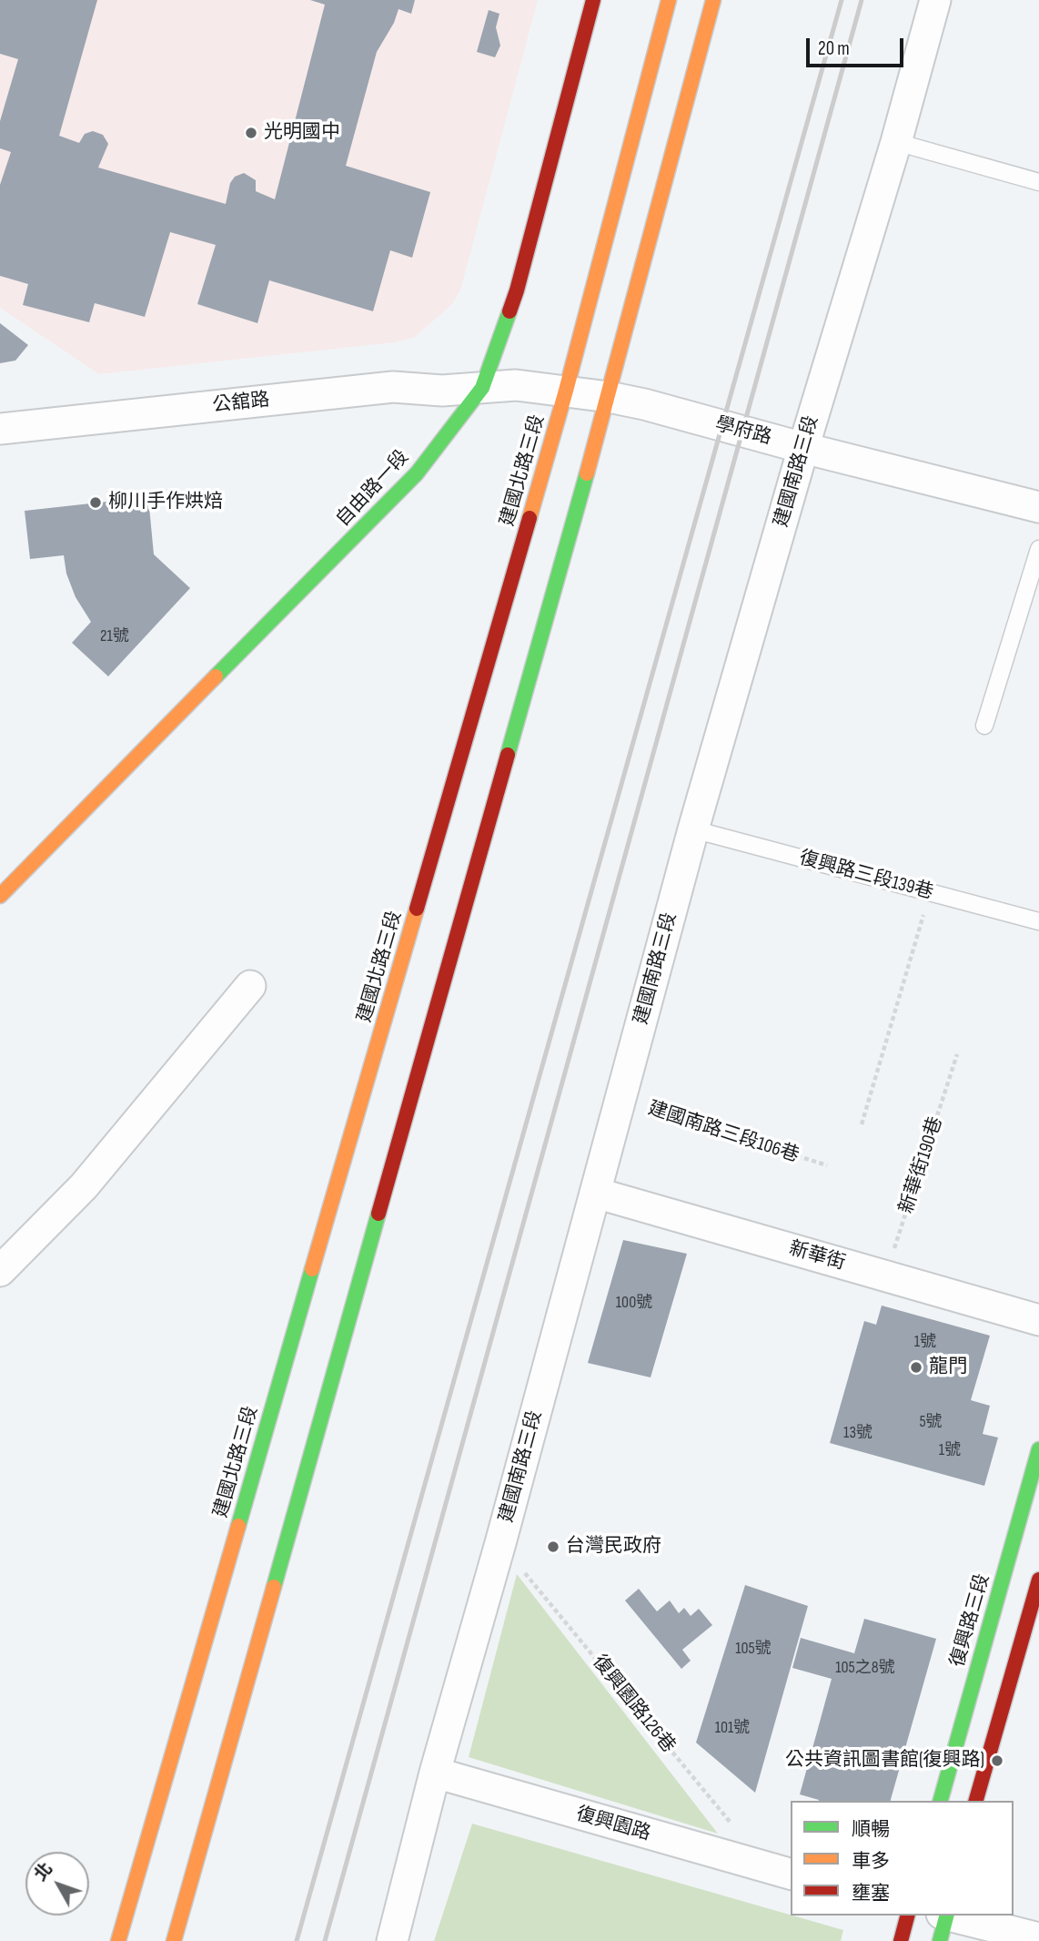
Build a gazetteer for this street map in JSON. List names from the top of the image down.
{
  "streets": {
    "street": [
      "公舘路",
      "學府路",
      "建國北路三段",
      "建國南路三段",
      "自由路一段",
      "新華街",
      "復興路三段",
      "復興園路"
    ],
    "lane": ["復興路三段139巷"],
    "path": ["建國南路三段106巷", "新華街190巷", "復興園路126巷"]
  },
  "crossings": [
    ["公舘路", "學府路"],
    ["公舘路", "自由路一段"],
    ["學府路", "建國北路三段"],
    ["學府路", "建國南路三段"],
    ["學府路", "自由路一段"],
    ["建國南路三段", "復興路三段139巷"],
    ["建國南路三段", "建國南路三段106巷"],
    ["建國南路三段", "新華街"],
    ["建國南路三段", "復興園路126巷"],
    ["建國南路三段", "復興園路"],
    ["新華街190巷", "新華街"],
    ["復興園路126巷", "復興園路"]
  ],
  "places": [
    "光明國中",
    "柳川手作烘焙",
    "龍門",
    "台灣民政府",
    "公共資訊圖書館(復興路)"
  ],
  "house_numbers": [
    "21號",
    "100號",
    "1號",
    "5號",
    "13號",
    "1號",
    "105號",
    "105之8號",
    "101號"
  ],
  "legend": ["順暢", "車多", "壅塞"],
  "scale_bar": "20 m",
  "north": "top left"
}
